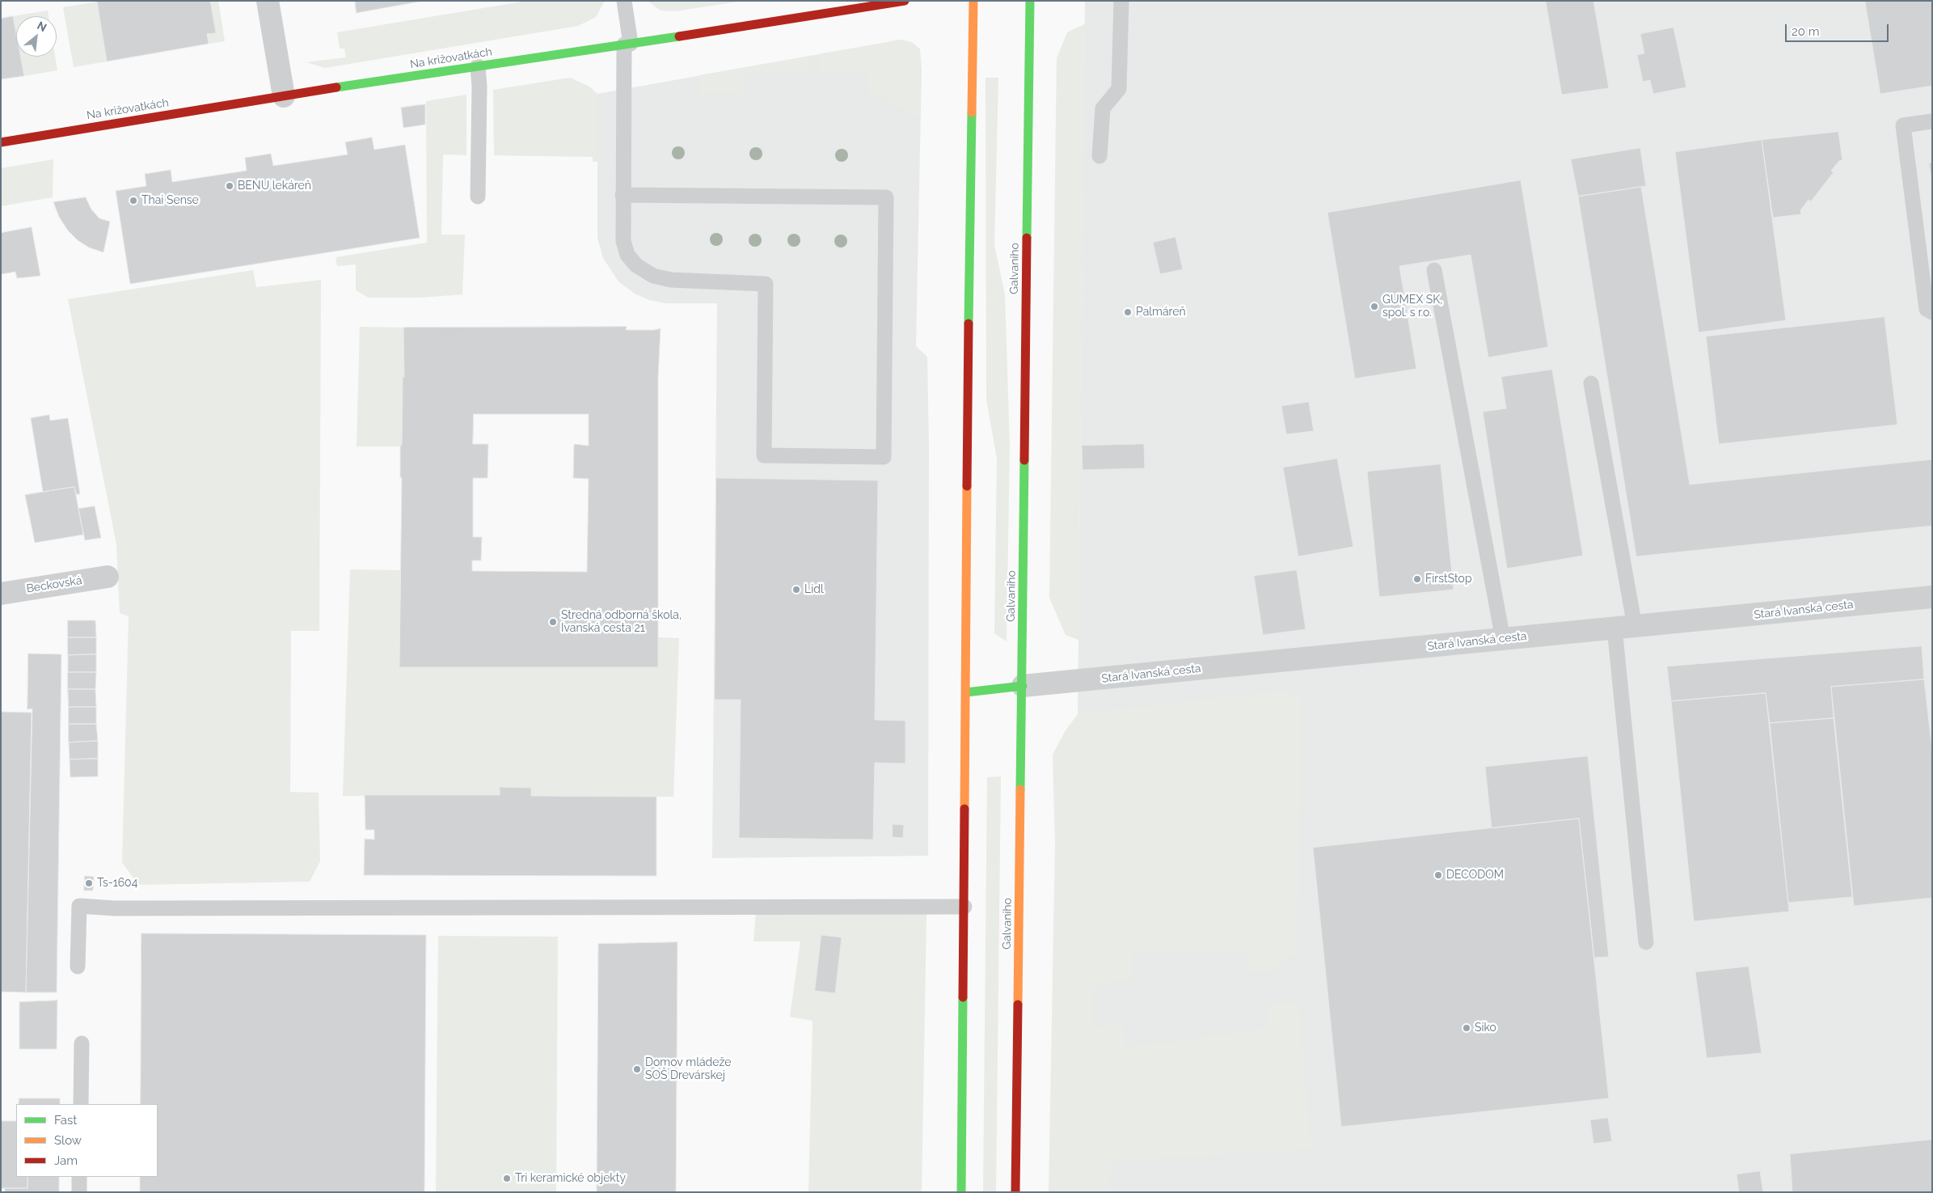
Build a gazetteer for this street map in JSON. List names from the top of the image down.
{
  "streets": {
    "main road": ["Na križovatkách", "Galvaniho"],
    "street": ["Beckovská", "Stará Ivanská cesta"]
  },
  "crossings": [
    ["Galvaniho", "Stará Ivanská cesta"]
  ],
  "places": [
    "BENU lekáreň",
    "Thai Sense",
    "GUMEX SK, spol. s r.o.",
    "Palmáreň",
    "FirstStop",
    "Lidl",
    "Stredná odborná škola, Ivanská cesta 21",
    "DECODOM",
    "Ts-1604",
    "Siko",
    "Domov mládeže SOŠ Drevárskej",
    "Tri keramické objekty"
  ],
  "legend": ["Fast", "Slow", "Jam"],
  "scale_bar": "20 m",
  "north": "top right"
}
